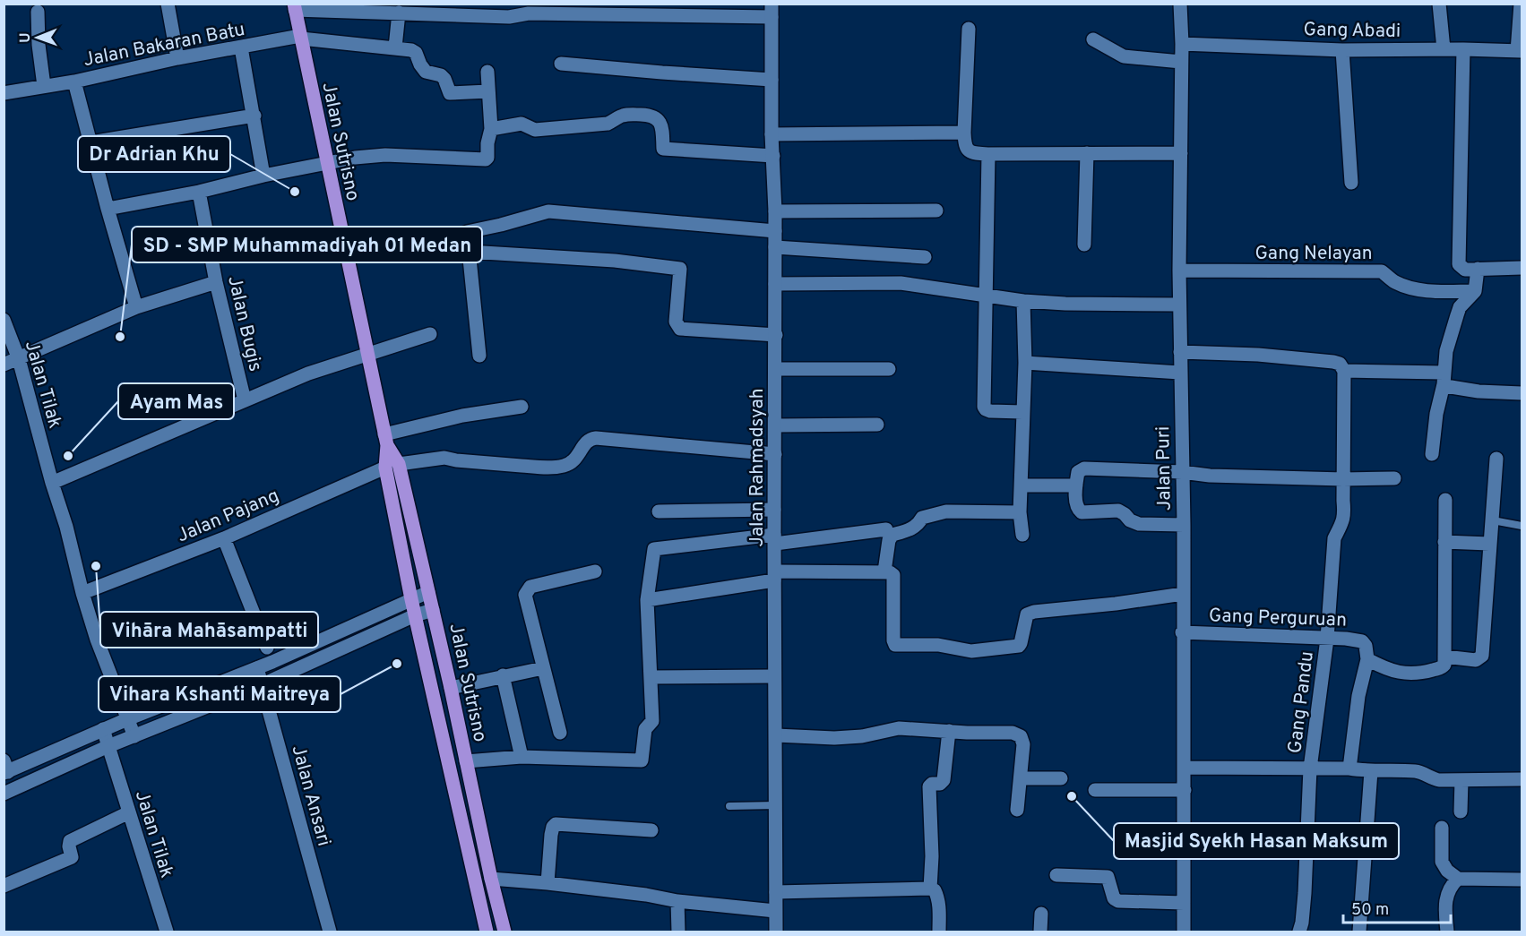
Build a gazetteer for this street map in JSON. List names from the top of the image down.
{
  "streets": {
    "main road": ["Jalan Sutrisno"],
    "street": [
      "Gang Abadi",
      "Jalan Bakaran Batu",
      "Gang Nelayan",
      "Jalan Bugis",
      "Jalan Tilak",
      "Jalan Rahmadsyah",
      "Jalan Puri",
      "Jalan Pajang",
      "Gang Perguruan",
      "Gang Pandu",
      "Jalan Ansari"
    ]
  },
  "crossings": [
    ["Gang Abadi", "Jalan Puri"],
    ["Jalan Bakaran Batu", "Jalan Sutrisno"],
    ["Jalan Sutrisno", "Jalan Pajang"],
    ["Gang Nelayan", "Jalan Puri"],
    ["Jalan Tilak", "Jalan Pajang"],
    ["Jalan Rahmadsyah", "Jalan Pajang"],
    ["Jalan Puri", "Gang Perguruan"],
    ["Gang Perguruan", "Gang Pandu"]
  ],
  "places": [
    "Dr Adrian Khu",
    "SD - SMP Muhammadiyah 01 Medan",
    "Ayam Mas",
    "Vihāra Mahāsampatti",
    "Vihara Kshanti Maitreya",
    "Masjid Syekh Hasan Maksum"
  ],
  "scale_bar": "50 m",
  "north": "left"
}
